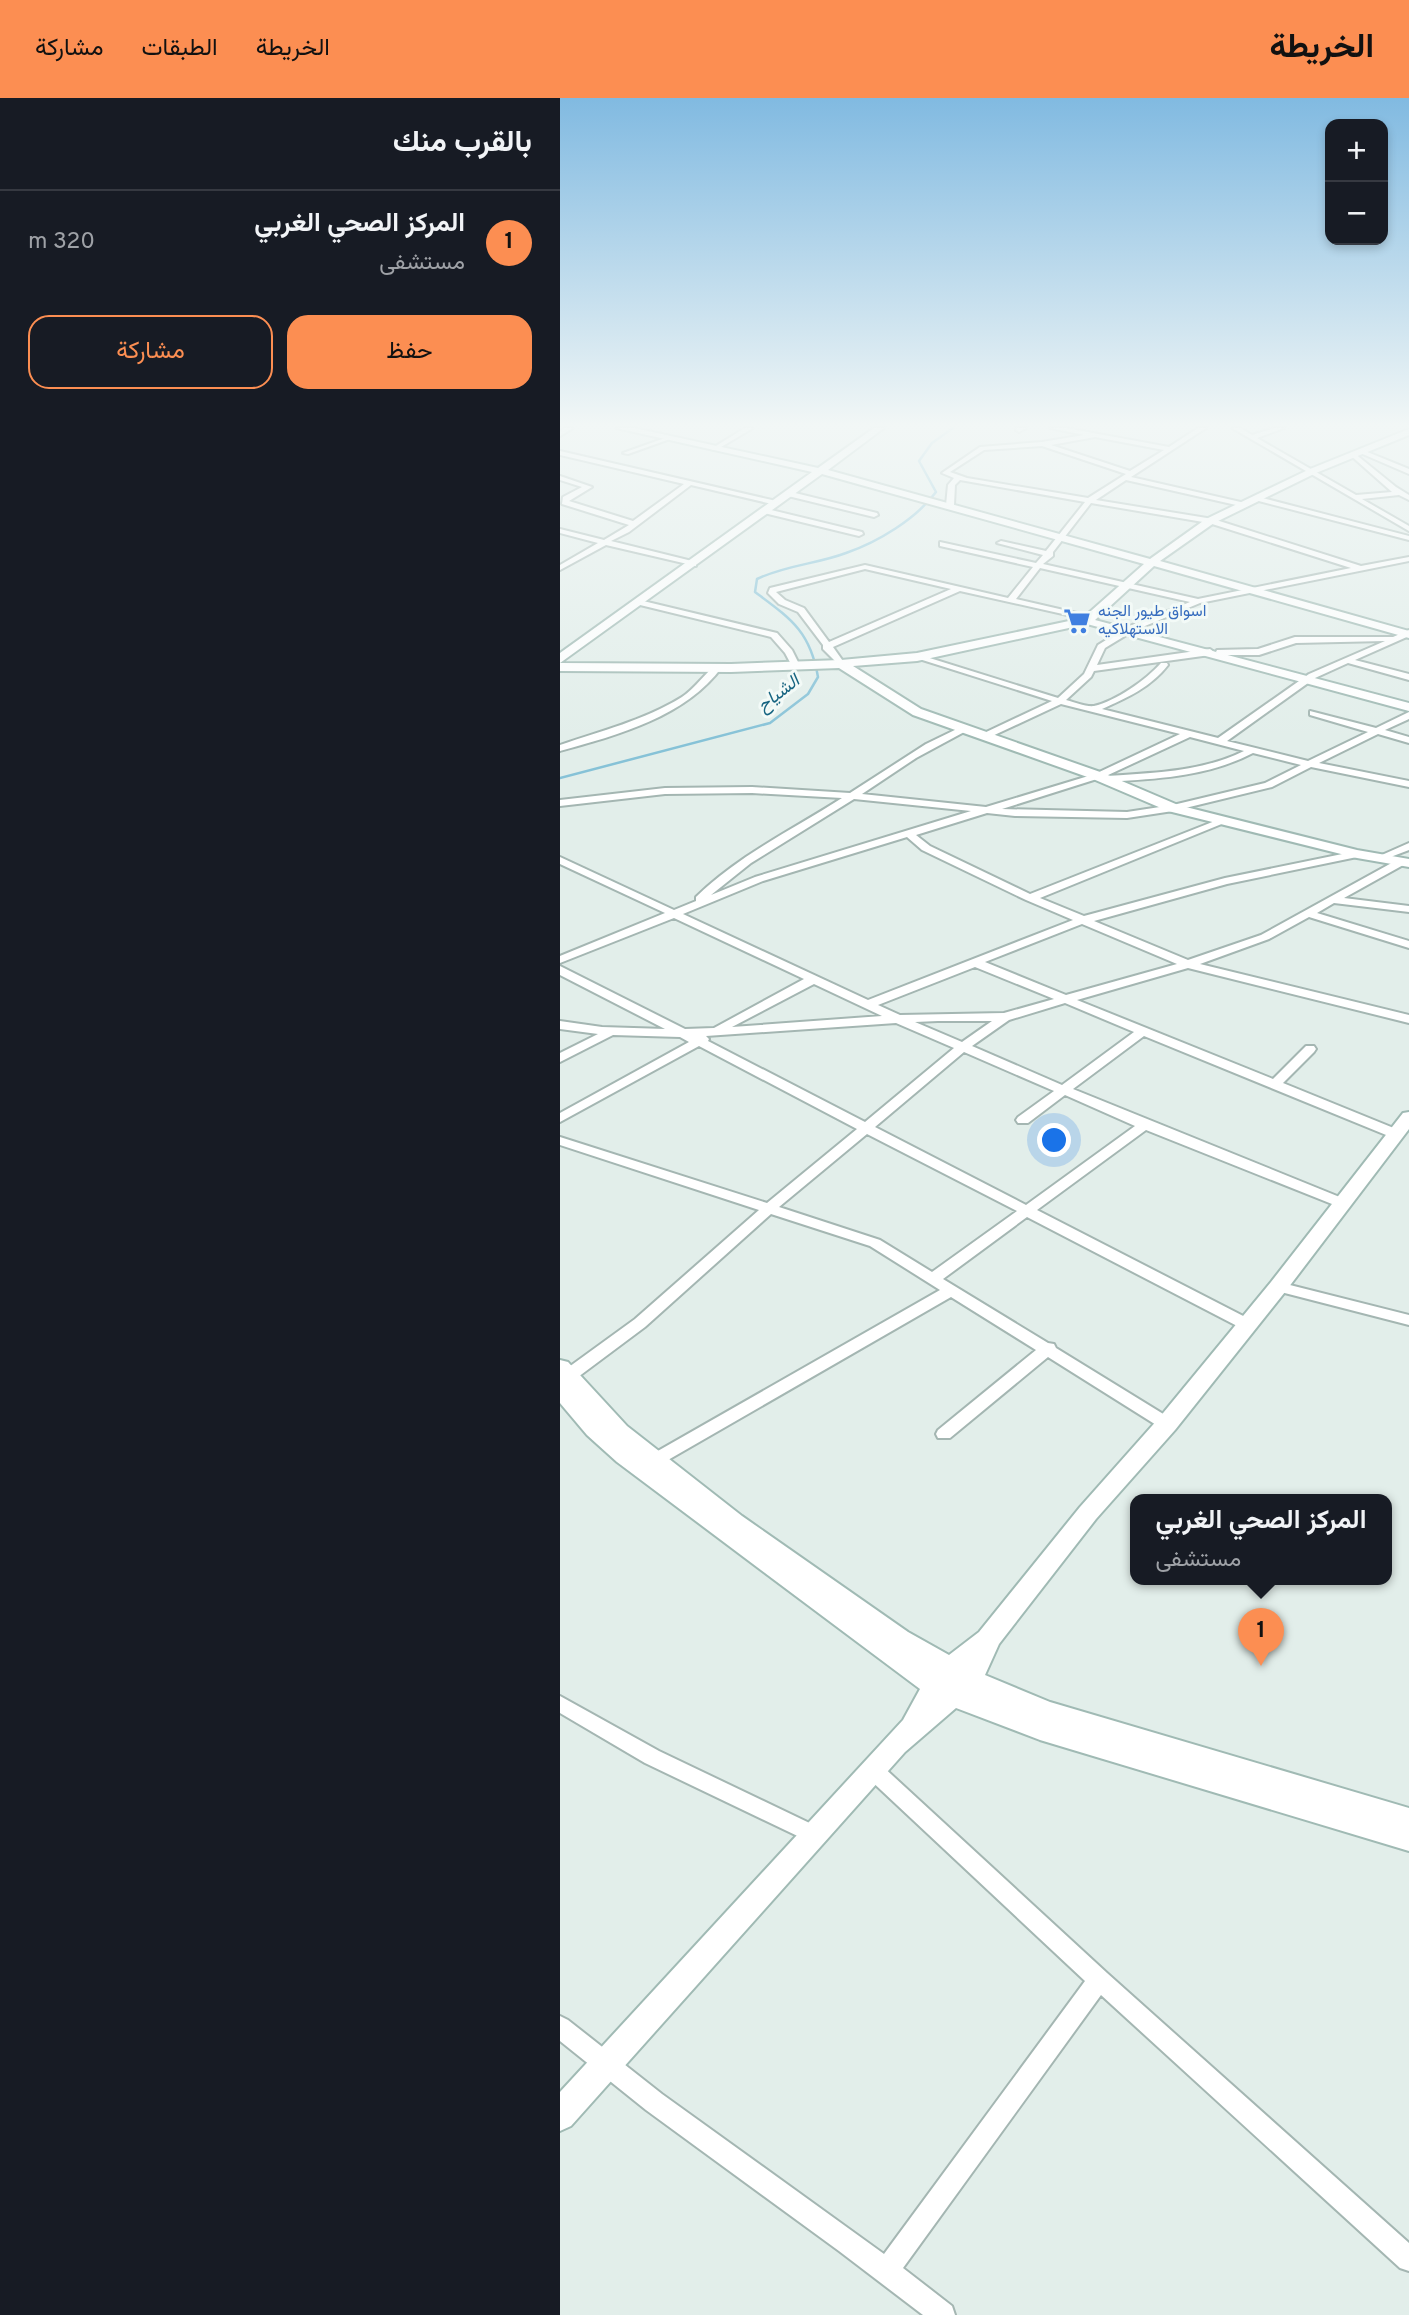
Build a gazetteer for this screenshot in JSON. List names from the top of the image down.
{
  "water": ["الشياح"],
  "places": {
    "supermarket": ["اسواق طيور الجنه الاستهلاكيه"]
  },
  "page": {
    "header": "الخريطة",
    "nav": ["الخريطة", "الطبقات", "مشاركة"],
    "heading": "بالقرب منك",
    "map_buttons": ["+", "−"],
    "list": [
      {
        "mark": "1",
        "name": "المركز الصحي الغربي",
        "note": "مستشفى",
        "value": "320 m"
      }
    ],
    "buttons": ["حفظ", "مشاركة"],
    "popup": ["المركز الصحي الغربي", "مستشفى"],
    "pins": "1"
  }
}
